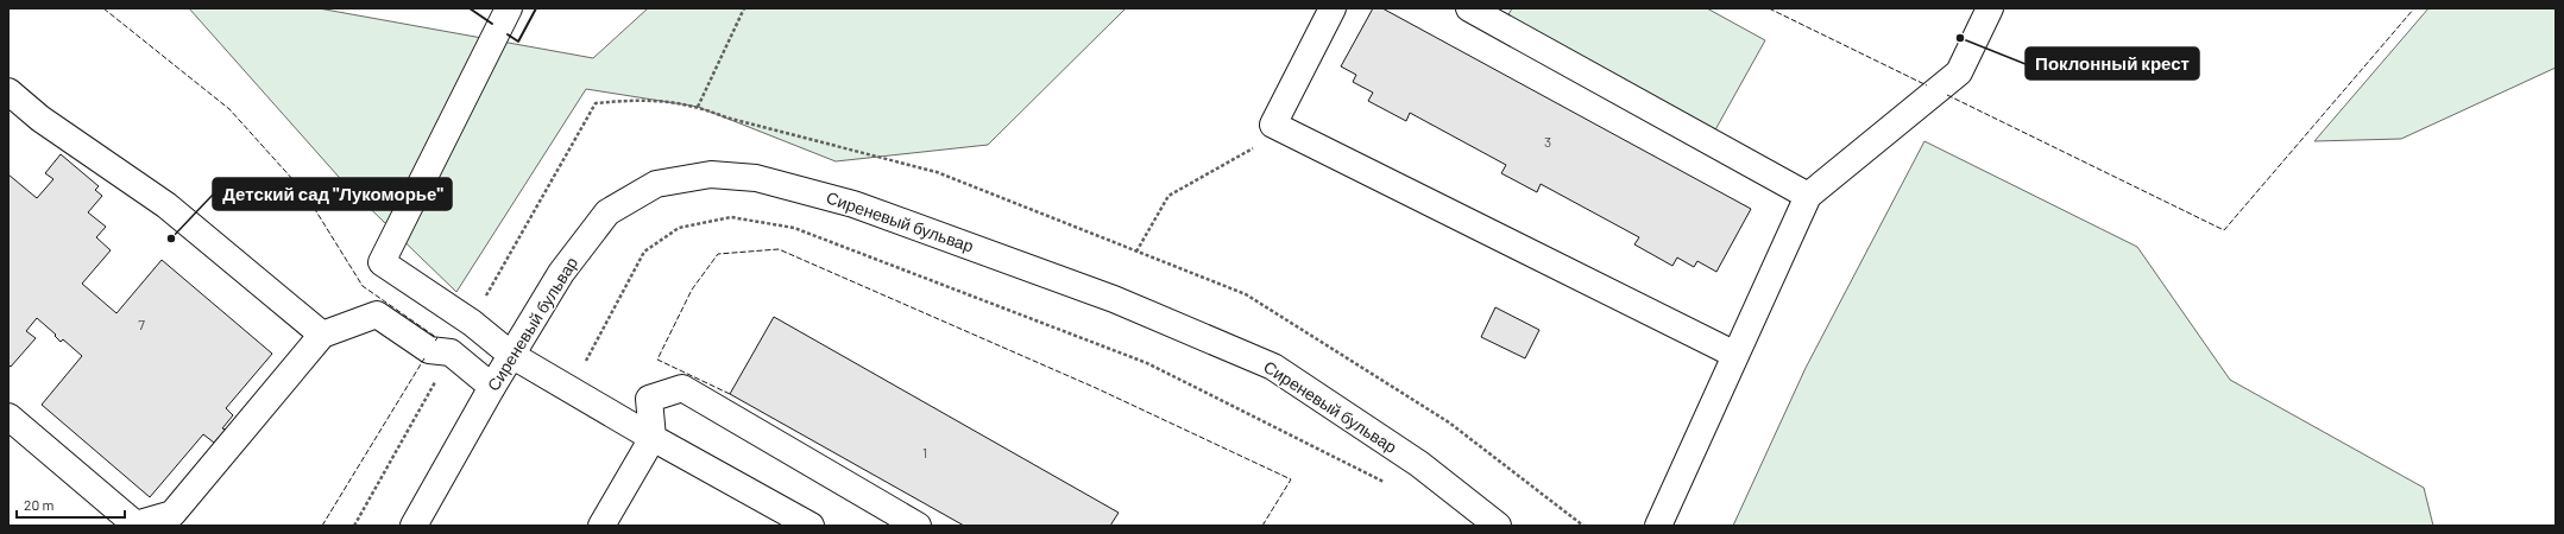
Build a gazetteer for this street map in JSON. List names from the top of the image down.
{
  "streets": {
    "street": ["Сиреневый бульвар"]
  },
  "places": ["Поклонный крест", "Детский сад \"Лукоморье\""],
  "house_numbers": ["3", "7", "1"],
  "scale_bar": "20 m"
}
